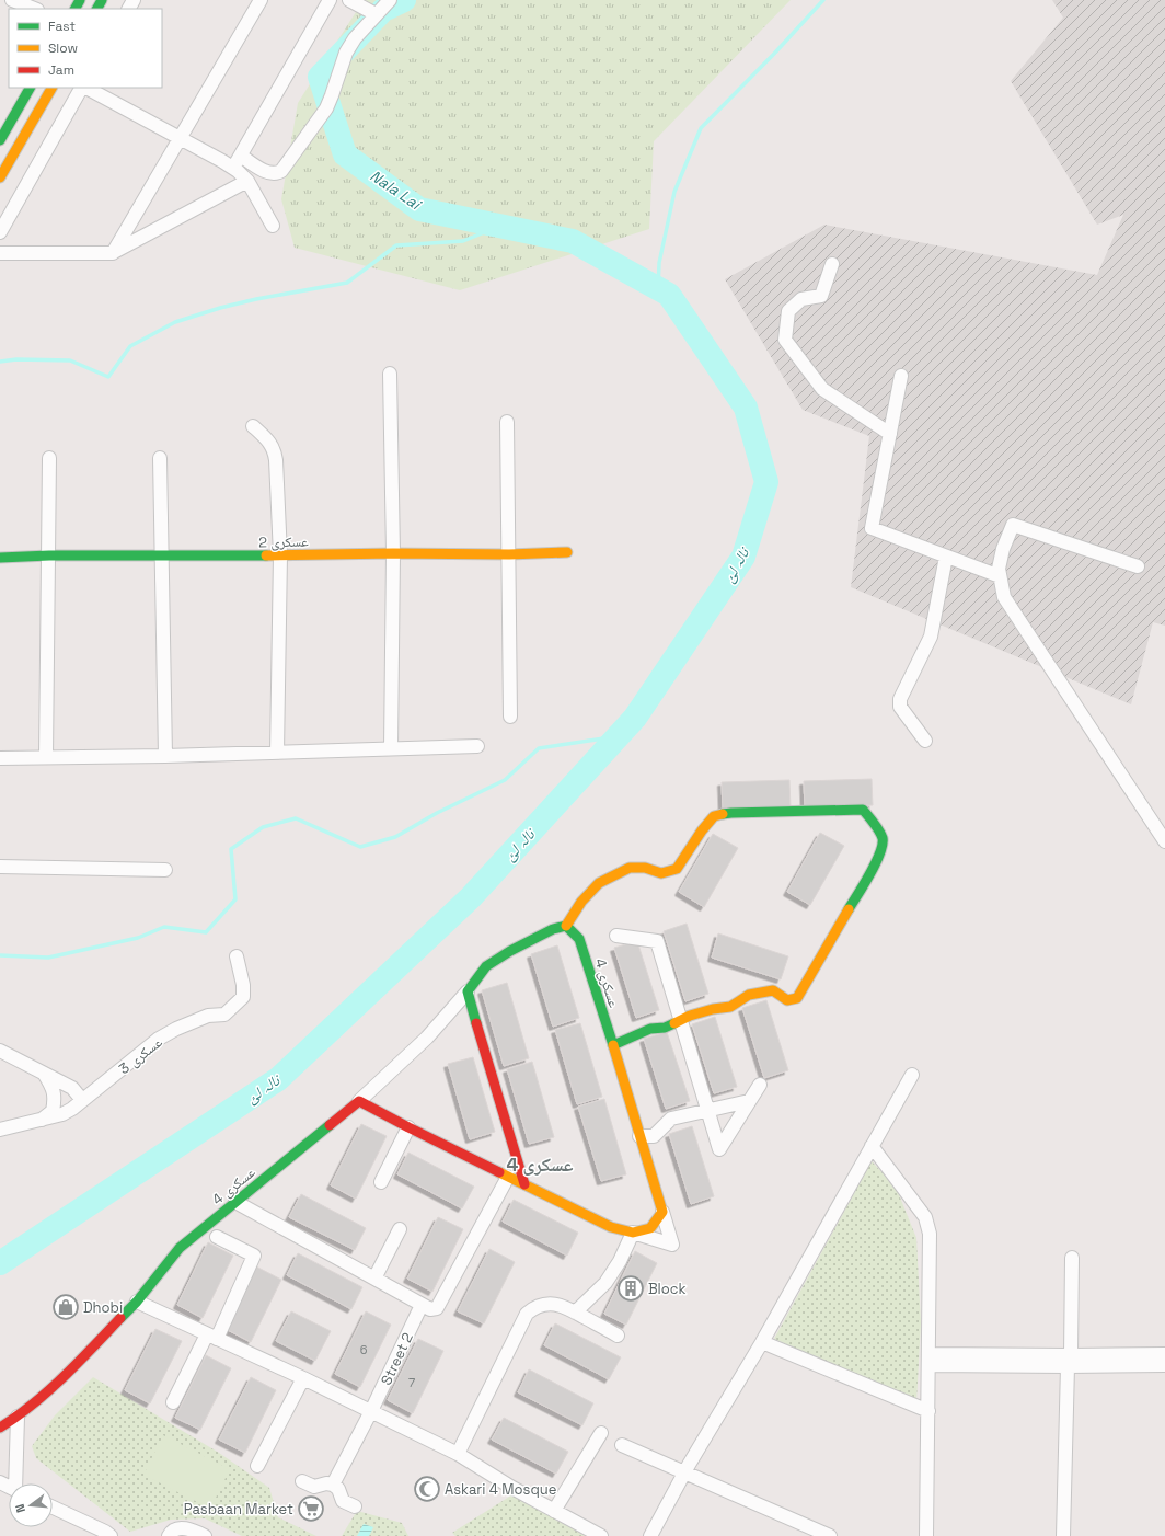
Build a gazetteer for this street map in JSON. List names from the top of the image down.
{
  "streets": {
    "street": [
      "عسکری 2",
      "عسکری 4",
      "عسکری 3",
      "Street 2"
    ]
  },
  "districts": ["عسکری 4"],
  "water": ["Nala Lai", "نالہ لئ"],
  "places": {
    "building": ["Block"],
    "shop": ["Dhobi"],
    "mosque": ["Askari 4 Mosque"],
    "supermarket": ["Pasbaan Market"]
  },
  "house_numbers": ["6", "7"],
  "legend": ["Fast", "Slow", "Jam"],
  "north": "left"
}
